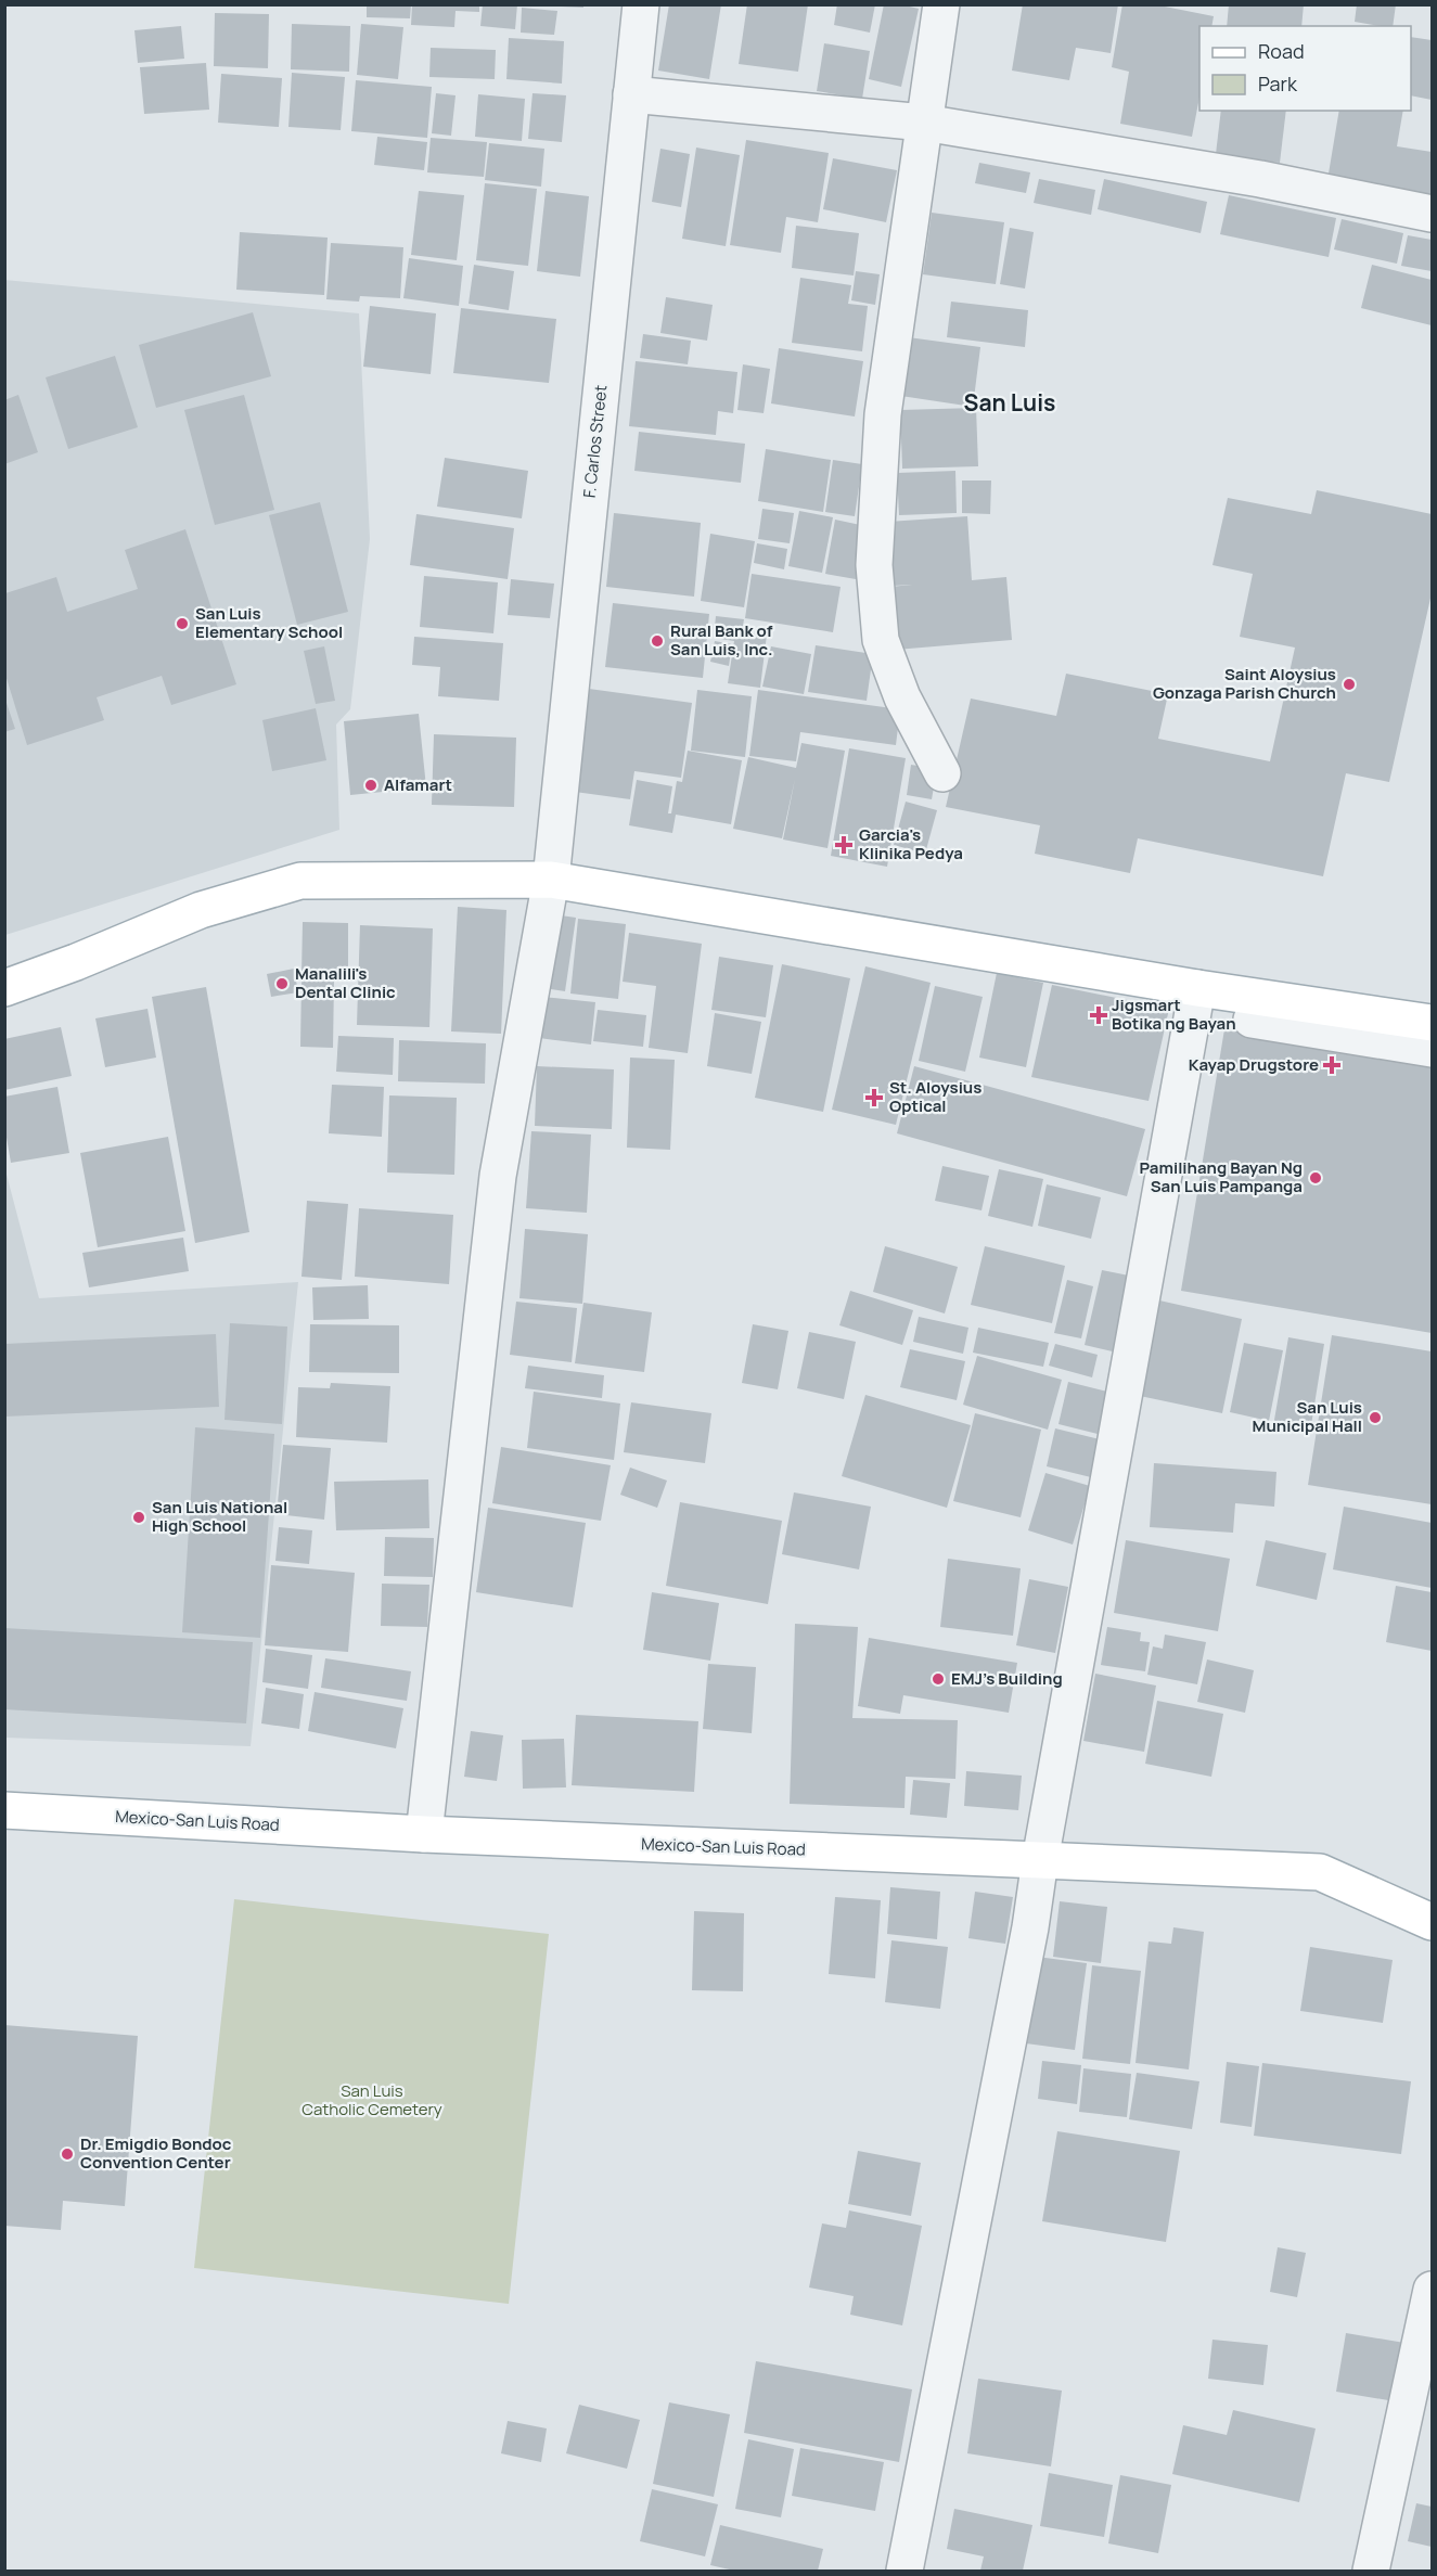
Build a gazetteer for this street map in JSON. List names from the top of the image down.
{
  "streets": {
    "main road": ["Mexico-San Luis Road"],
    "street": ["F. Carlos Street"]
  },
  "crossings": [
    ["F. Carlos Street", "Mexico-San Luis Road"]
  ],
  "districts": ["San Luis"],
  "parks": ["San Luis Catholic Cemetery"],
  "places": {
    "other": [
      "San Luis Elementary School",
      "Rural Bank of San Luis, Inc.",
      "Saint Aloysius Gonzaga Parish Church",
      "Alfamart",
      "Manalili's Dental Clinic",
      "Pamilihang Bayan Ng San Luis Pampanga",
      "San Luis Municipal Hall",
      "San Luis National High School",
      "EMJ's Building",
      "Dr. Emigdio Bondoc Convention Center"
    ],
    "health": [
      "Garcia's Klinika Pedya",
      "Jigsmart Botika ng Bayan",
      "Kayap Drugstore",
      "St. Aloysius Optical"
    ]
  },
  "legend": ["Road", "Park"]
}
